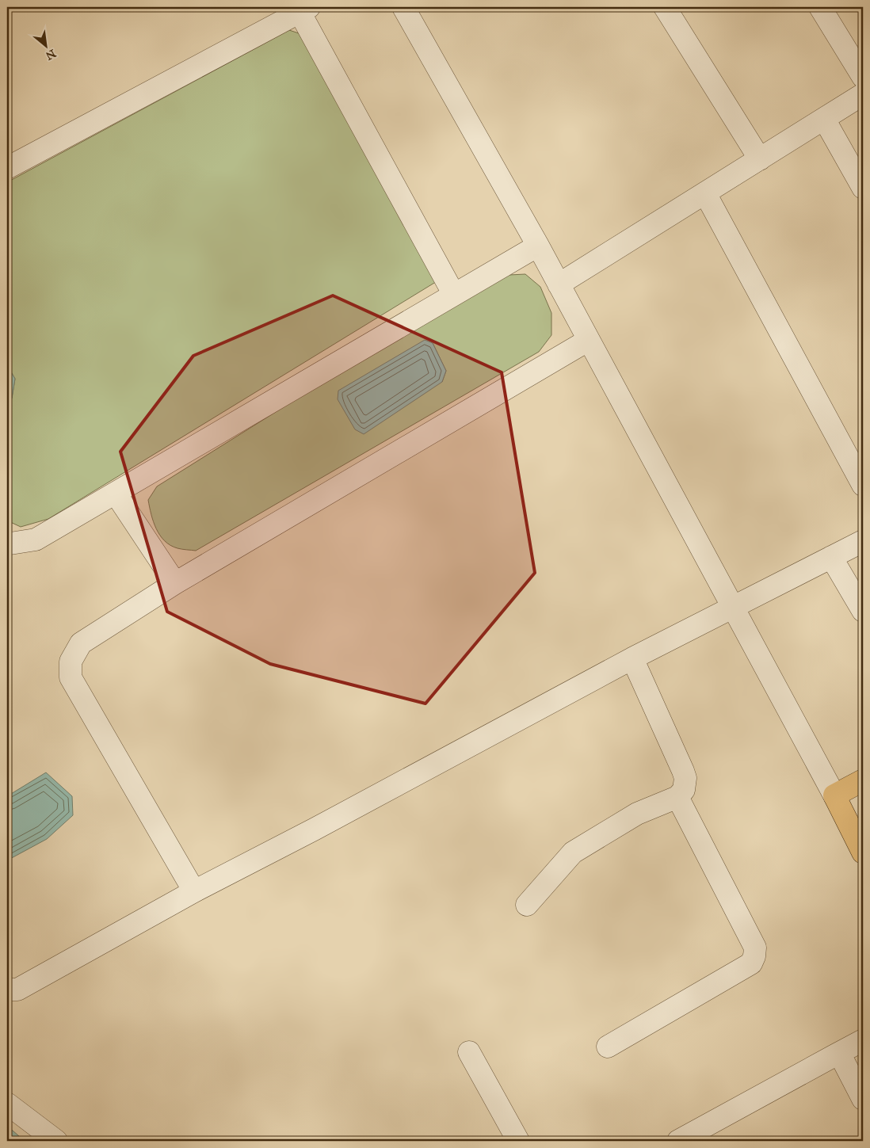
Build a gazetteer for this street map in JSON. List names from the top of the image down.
{
  "north": "bottom right"
}
